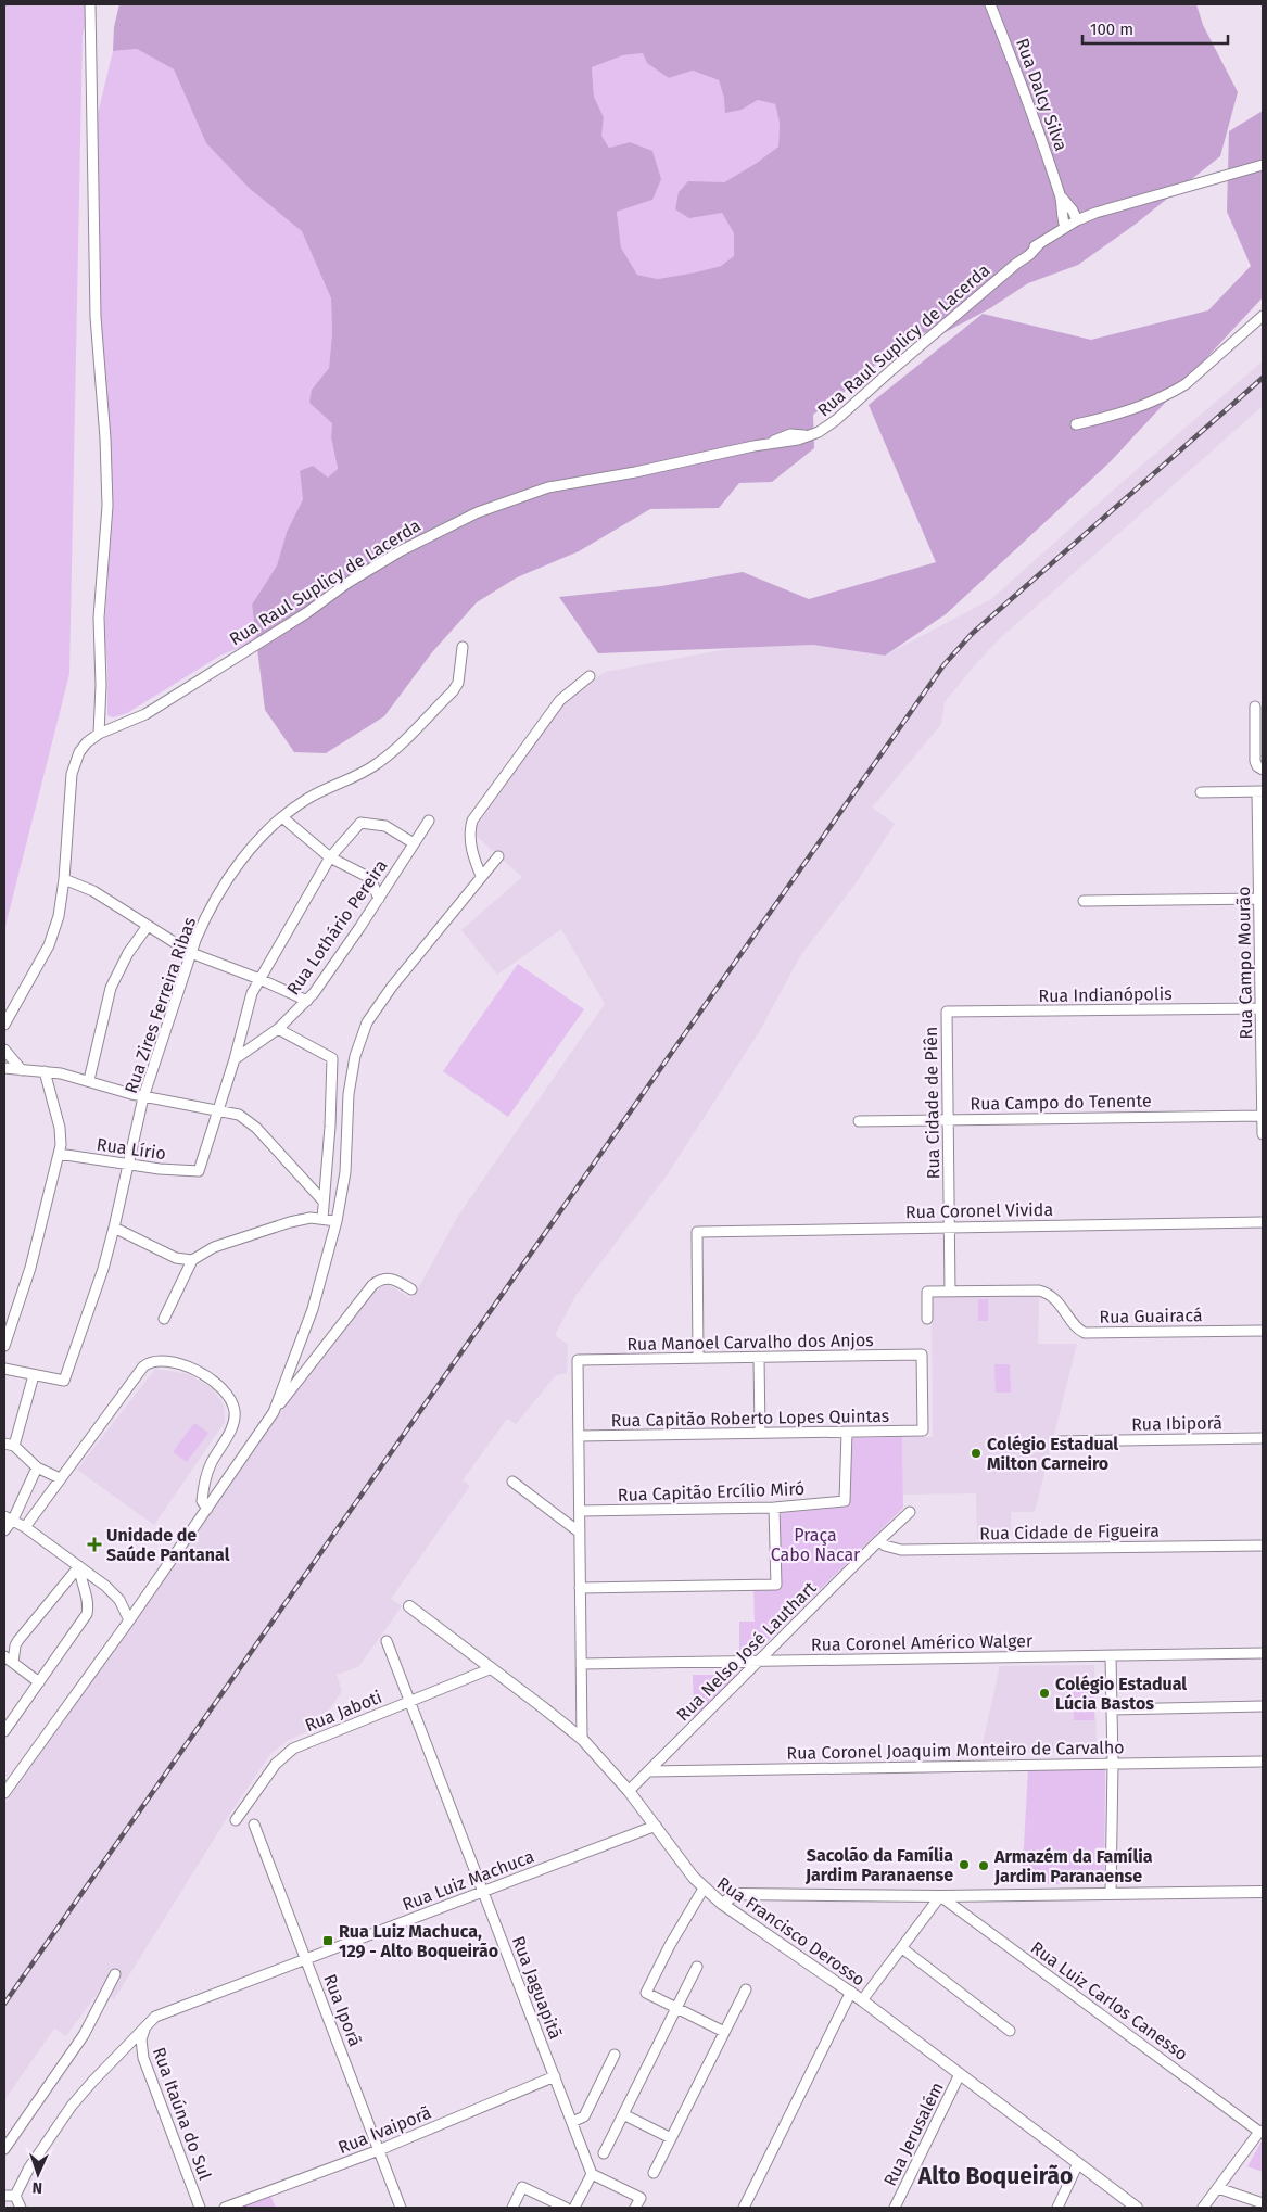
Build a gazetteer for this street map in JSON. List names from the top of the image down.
{
  "streets": {
    "street": [
      "Rua Dalcy Silva",
      "Rua Raul Suplicy de Lacerda",
      "Rua Lothário Pereira",
      "Rua Campo Mourão",
      "Rua Indianópolis",
      "Rua Zires Ferreira Ribas",
      "Rua Campo do Tenente",
      "Rua Cidade de Piên",
      "Rua Lírio",
      "Rua Coronel Vivida",
      "Rua Guairacá",
      "Rua Manoel Carvalho dos Anjos",
      "Rua Capitão Roberto Lopes Quintas",
      "Rua Ibiporã",
      "Rua Capitão Ercílio Miró",
      "Rua Cidade de Figueira",
      "Rua Coronel Américo Walger",
      "Rua Nelso José Lauthart",
      "Rua Jaboti",
      "Rua Coronel Joaquim Monteiro de Carvalho",
      "Rua Luiz Machuca",
      "Rua Francisco Derosso",
      "Rua Jaguapitã",
      "Rua Luiz Carlos Canesso",
      "Rua Iporã",
      "Rua Itaúna do Sul",
      "Rua Ivaiporã",
      "Rua Jerusalém"
    ]
  },
  "crossings": [
    ["Rua Dalcy Silva", "Rua Raul Suplicy de Lacerda"],
    ["Rua Campo Mourão", "Rua Indianópolis"],
    ["Rua Campo Mourão", "Rua Campo do Tenente"],
    ["Rua Indianópolis", "Rua Cidade de Piên"],
    ["Rua Zires Ferreira Ribas", "Rua Lírio"],
    ["Rua Campo do Tenente", "Rua Cidade de Piên"],
    ["Rua Cidade de Piên", "Rua Coronel Vivida"],
    ["Rua Cidade de Piên", "Rua Guairacá"],
    ["Rua Coronel Vivida", "Rua Manoel Carvalho dos Anjos"],
    ["Rua Manoel Carvalho dos Anjos", "Rua Capitão Roberto Lopes Quintas"],
    ["Rua Capitão Roberto Lopes Quintas", "Rua Capitão Ercílio Miró"],
    ["Rua Cidade de Figueira", "Rua Nelso José Lauthart"],
    ["Rua Coronel Américo Walger", "Rua Nelso José Lauthart"],
    ["Rua Nelso José Lauthart", "Rua Coronel Joaquim Monteiro de Carvalho"],
    ["Rua Nelso José Lauthart", "Rua Francisco Derosso"],
    ["Rua Jaboti", "Rua Francisco Derosso"],
    ["Rua Jaboti", "Rua Jaguapitã"],
    ["Rua Luiz Machuca", "Rua Francisco Derosso"],
    ["Rua Luiz Machuca", "Rua Jaguapitã"],
    ["Rua Luiz Machuca", "Rua Iporã"],
    ["Rua Luiz Machuca", "Rua Itaúna do Sul"],
    ["Rua Francisco Derosso", "Rua Jerusalém"],
    ["Rua Jaguapitã", "Rua Ivaiporã"],
    ["Rua Iporã", "Rua Ivaiporã"]
  ],
  "districts": ["Alto Boqueirão"],
  "parks": ["Praça Cabo Nacar"],
  "places": {
    "other": [
      "Colégio Estadual Milton Carneiro",
      "Colégio Estadual Lúcia Bastos",
      "Sacolão da Família Jardim Paranaense",
      "Armazém da Família Jardim Paranaense"
    ],
    "health": ["Unidade de Saúde Pantanal"],
    "transit": ["Rua Luiz Machuca, 129 - Alto Boqueirão"]
  },
  "scale_bar": "100 m",
  "north": "bottom"
}
